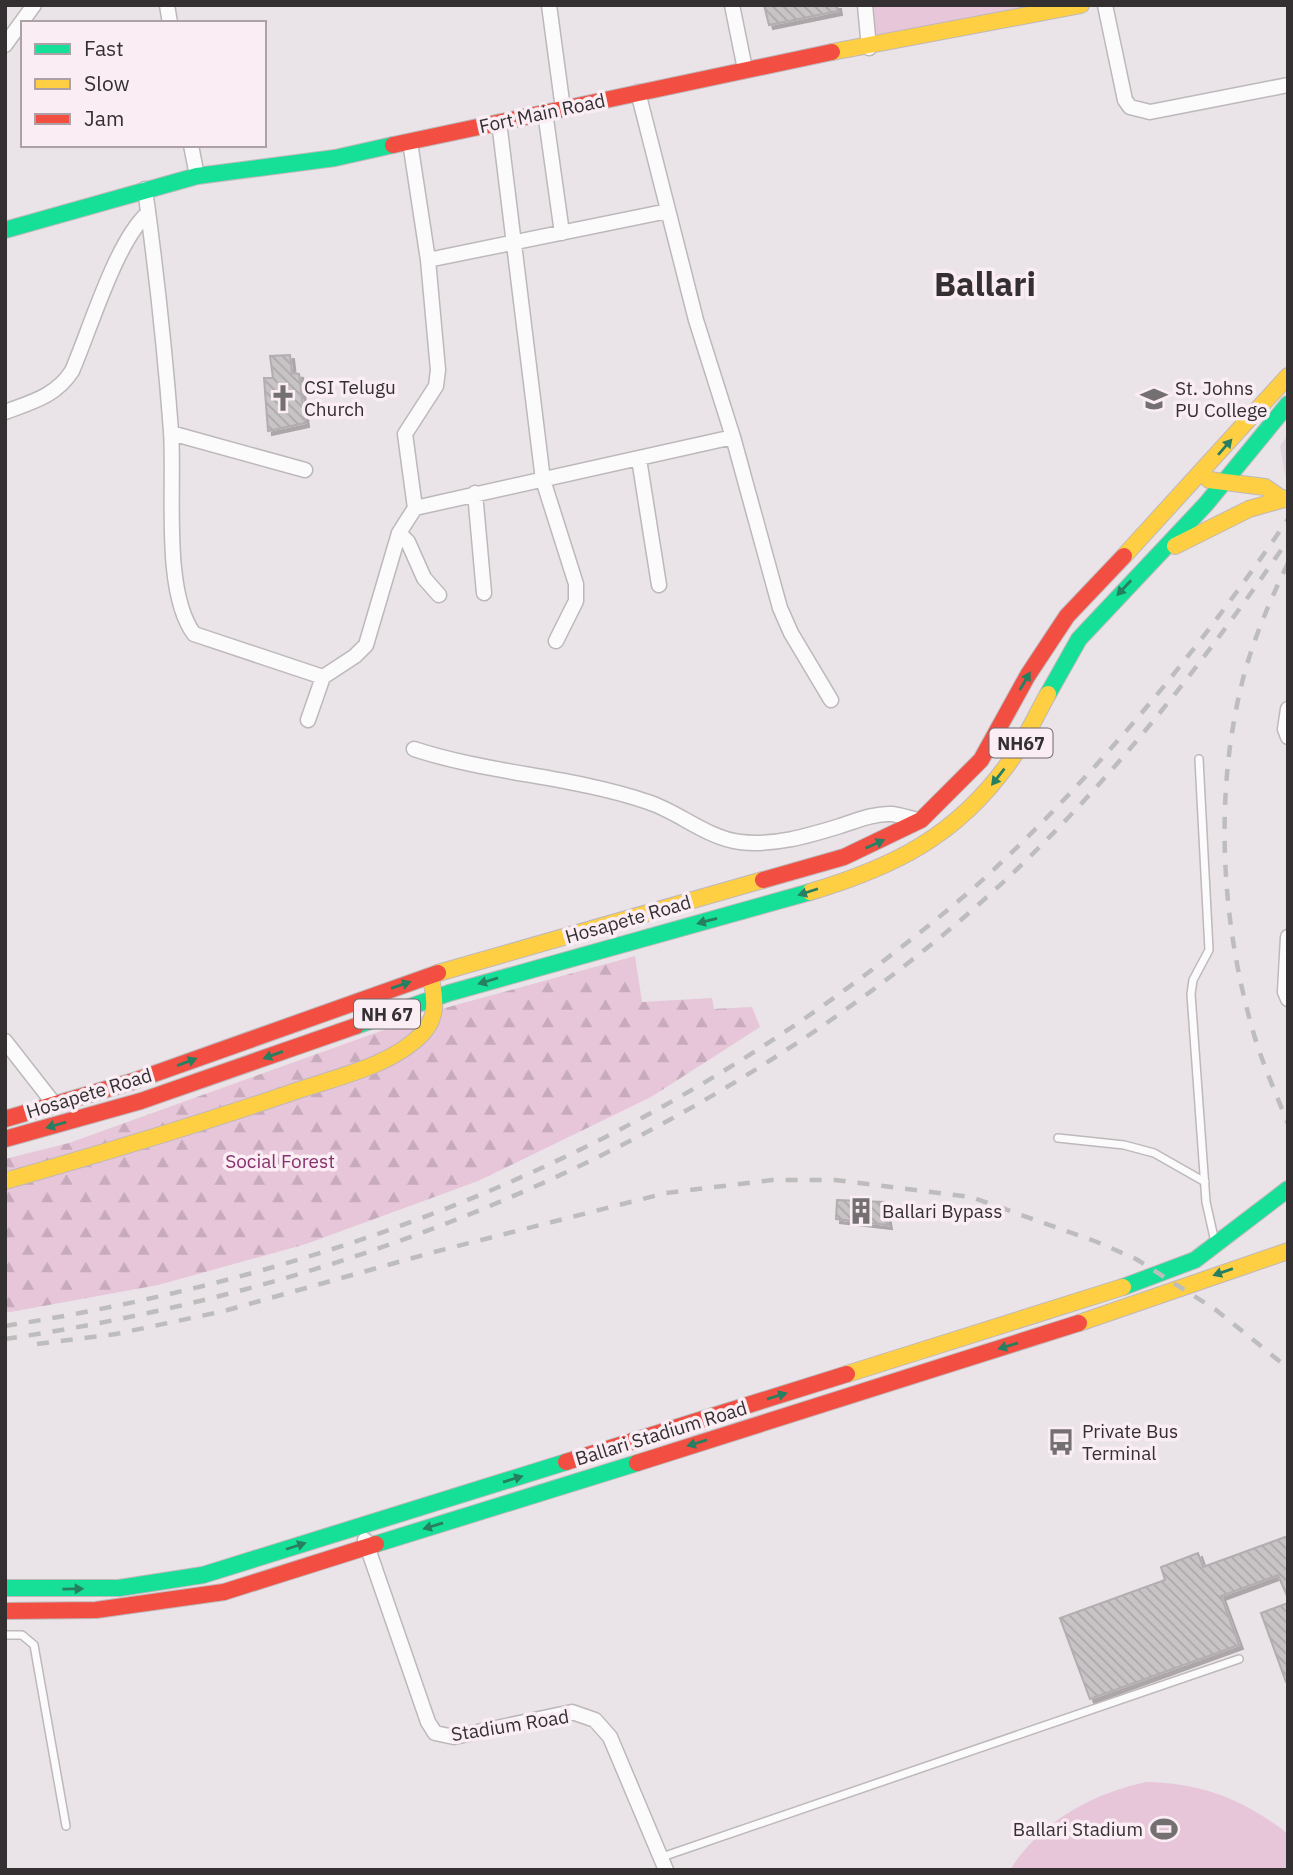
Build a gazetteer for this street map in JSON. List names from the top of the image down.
{
  "streets": {
    "main road": [
      "Fort Main Road",
      "NH67",
      "Hosapete Road",
      "NH 67",
      "Ballari Stadium Road"
    ],
    "street": ["Stadium Road"]
  },
  "crossings": [
    ["NH67", "Hosapete Road"],
    ["Ballari Stadium Road", "Stadium Road"]
  ],
  "districts": ["Ballari"],
  "parks": ["Social Forest"],
  "places": {
    "church": ["CSI Telugu Church"],
    "school or university": ["St. Johns PU College"],
    "building": ["Ballari Bypass"],
    "bus stop": ["Private Bus Terminal"],
    "sports": ["Ballari Stadium"]
  },
  "legend": ["Fast", "Slow", "Jam"]
}
